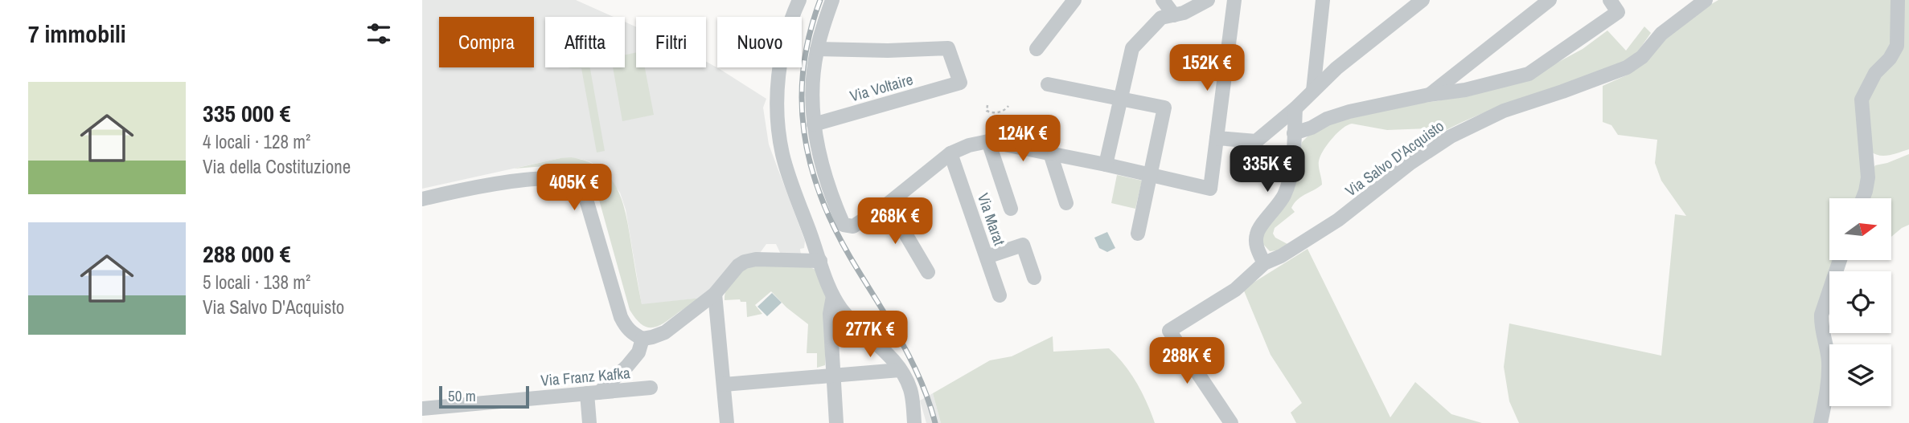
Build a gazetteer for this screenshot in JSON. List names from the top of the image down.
{
  "streets": {
    "street": [
      "Via Voltaire",
      "Via Salvo D'Acquisto",
      "Via Marat",
      "Via Franz Kafka"
    ]
  },
  "scale_bar": "50 m",
  "north": "right",
  "page": {
    "heading": "7 immobili",
    "chip": [
      "Compra",
      "Affitta",
      "Filtri",
      "Nuovo"
    ],
    "price": [
      "152K €",
      "124K €",
      "335K €",
      "405K €",
      "268K €",
      "277K €",
      "288K €"
    ],
    "list": [
      {
        "name": "335 000 €",
        "note": "4 locali · 128 m² · Via della Costituzione"
      },
      {
        "name": "288 000 €",
        "note": "5 locali · 138 m² · Via Salvo D'Acquisto"
      }
    ],
    "scale": "50 m"
  }
}
